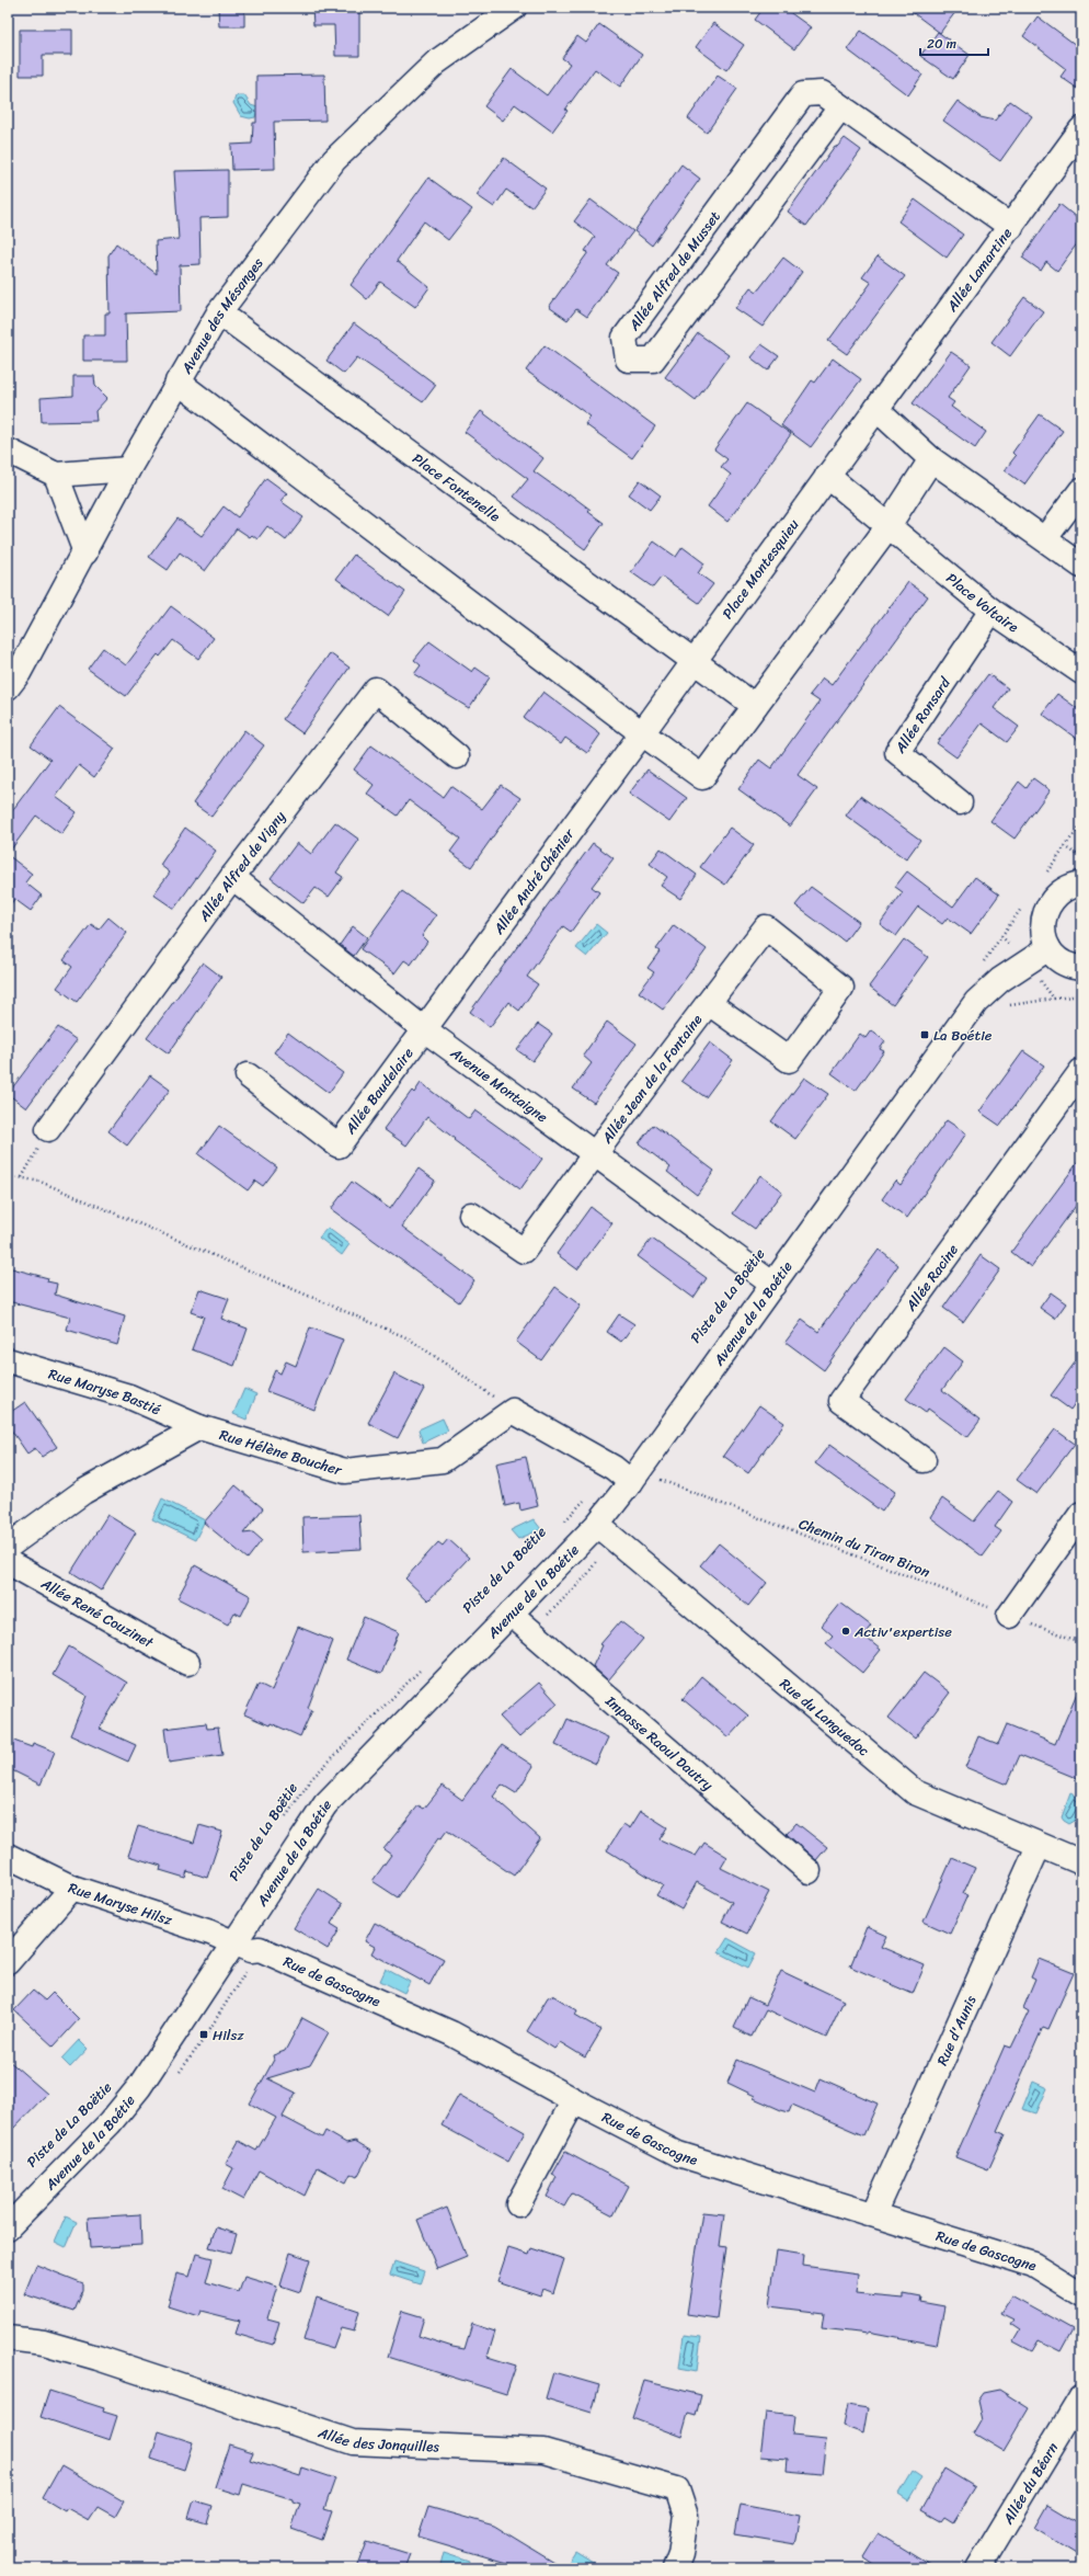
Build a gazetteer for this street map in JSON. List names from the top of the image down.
{
  "streets": {
    "street": [
      "Allée Lamartine",
      "Allée Alfred de Musset",
      "Avenue des Mésanges",
      "Place Fontenelle",
      "Place Montesquieu",
      "Place Voltaire",
      "Allée Ronsard",
      "Allée Alfred de Vigny",
      "Allée André Chénier",
      "Allée Jean de la Fontaine",
      "Avenue Montaigne",
      "Allée Baudelaire",
      "Allée Racine",
      "Avenue de la Boétie",
      "Rue Maryse Bastié",
      "Rue Hélène Boucher",
      "Allée René Couzinet",
      "Rue du Languedoc",
      "Impasse Raoul Dautry",
      "Rue Maryse Hilsz",
      "Rue de Gascogne",
      "Rue d'Aunis",
      "Allée des Jonquilles",
      "Allée du Béarn"
    ],
    "path": ["Piste de La Boëtie", "Chemin du Tiran Biron"]
  },
  "crossings": [
    ["Allée Lamartine", "Allée Alfred de Musset"],
    ["Allée Lamartine", "Place Montesquieu"],
    ["Avenue des Mésanges", "Place Fontenelle"],
    ["Place Fontenelle", "Place Montesquieu"],
    ["Place Montesquieu", "Allée André Chénier"],
    ["Place Voltaire", "Allée Ronsard"],
    ["Allée Alfred de Vigny", "Avenue Montaigne"],
    ["Allée André Chénier", "Avenue Montaigne"],
    ["Allée André Chénier", "Allée Baudelaire"],
    ["Allée Jean de la Fontaine", "Avenue Montaigne"],
    ["Avenue Montaigne", "Allée Baudelaire"],
    ["Avenue Montaigne", "Avenue de la Boétie"],
    ["Avenue de la Boétie", "Chemin du Tiran Biron"],
    ["Avenue de la Boétie", "Rue du Languedoc"],
    ["Avenue de la Boétie", "Impasse Raoul Dautry"],
    ["Avenue de la Boétie", "Rue Maryse Hilsz"],
    ["Avenue de la Boétie", "Rue de Gascogne"],
    ["Rue Maryse Bastié", "Rue Hélène Boucher"],
    ["Rue du Languedoc", "Rue d'Aunis"],
    ["Rue Maryse Hilsz", "Rue de Gascogne"],
    ["Rue de Gascogne", "Rue d'Aunis"]
  ],
  "places": {
    "transit": ["La Boétie", "Hilsz"],
    "other": ["Activ'expertise"]
  },
  "scale_bar": "20 m"
}
